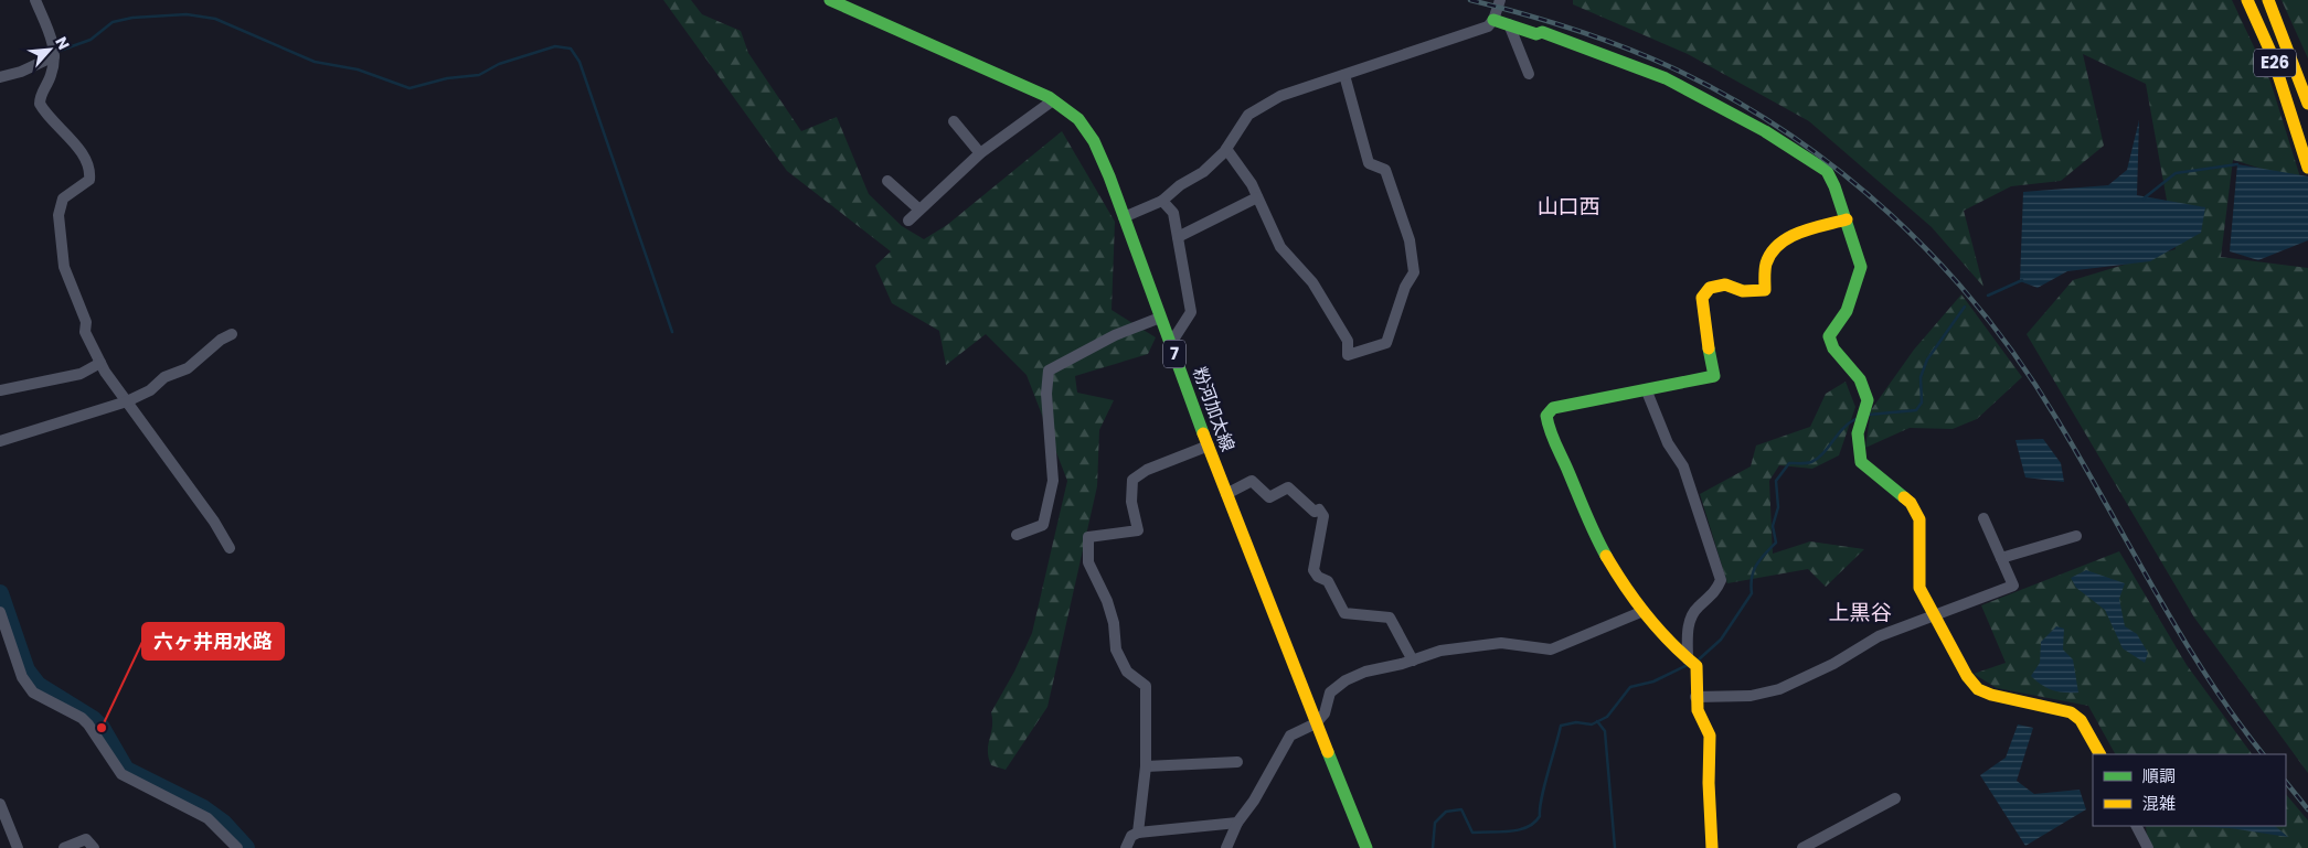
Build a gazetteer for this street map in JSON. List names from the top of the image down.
{
  "streets": {
    "main road": ["E26", "7", "粉河加太線"]
  },
  "districts": ["山口西", "上黒谷"],
  "places": ["六ヶ井用水路"],
  "legend": ["順調", "混雑"],
  "north": "top right"
}
